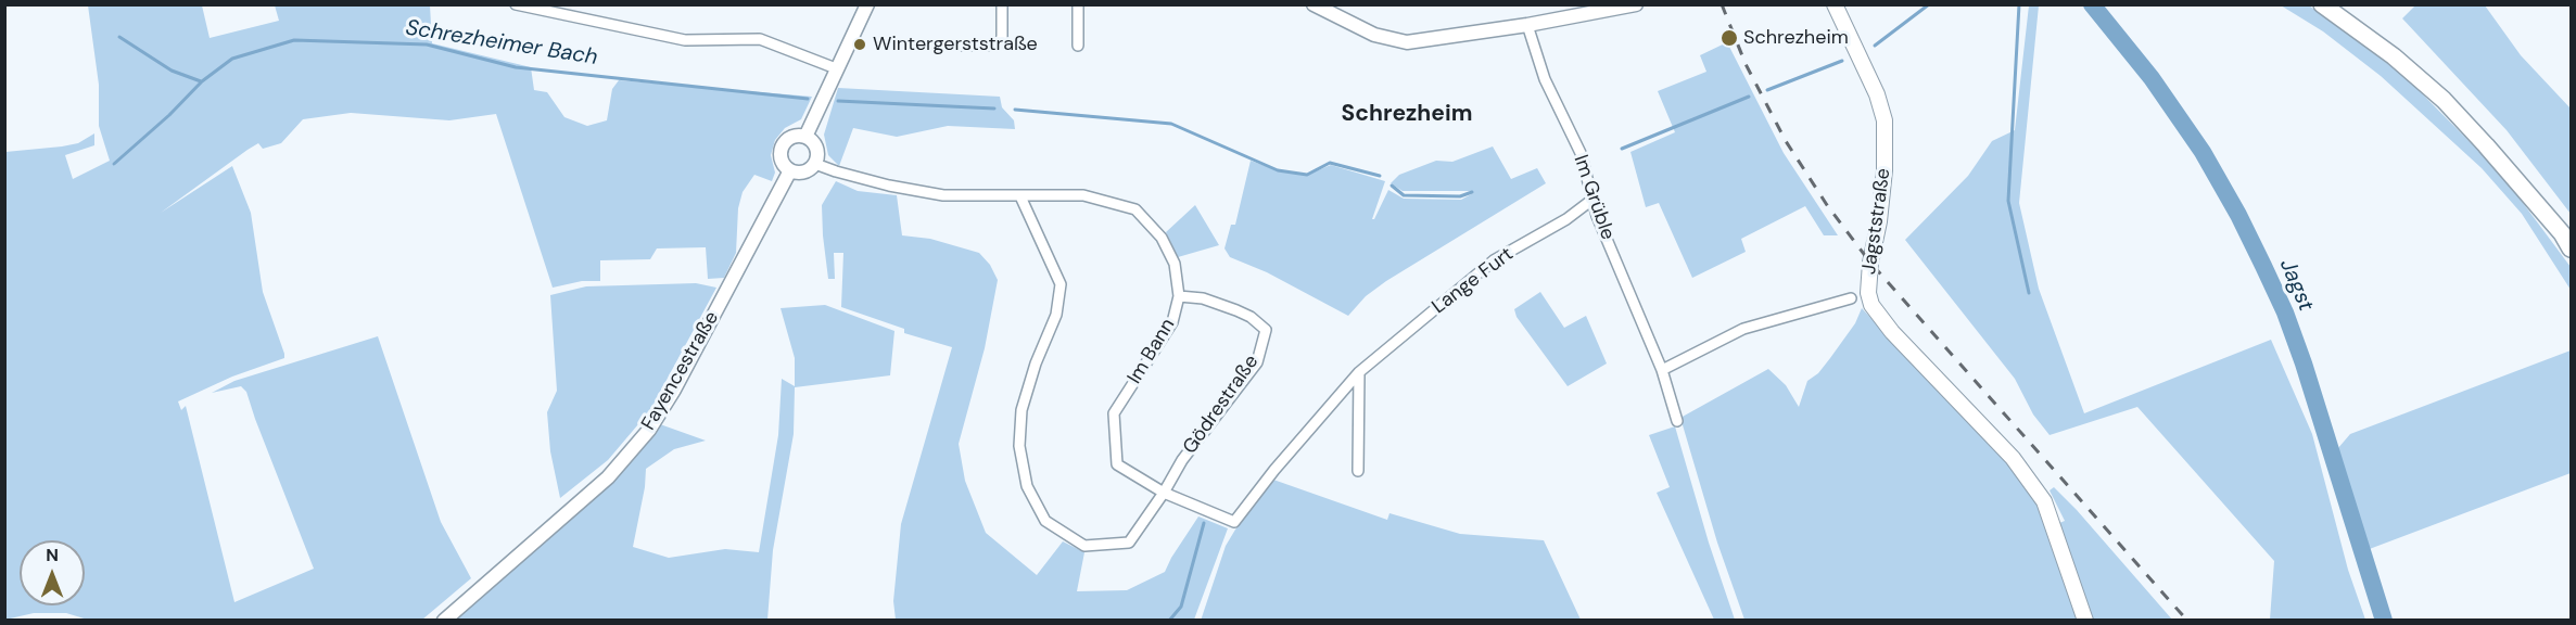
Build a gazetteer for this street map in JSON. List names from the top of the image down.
{
  "streets": {
    "main road": ["Jagststraße"],
    "street": [
      "Im Grüble",
      "Lange Furt",
      "Im Bann",
      "Fayencestraße",
      "Gödrestraße"
    ]
  },
  "crossings": [
    ["Im Grüble", "Lange Furt"],
    ["Lange Furt", "Im Bann"],
    ["Im Bann", "Fayencestraße"],
    ["Im Bann", "Gödrestraße"]
  ],
  "districts": ["Schrezheim"],
  "water": ["Schrezheimer Bach", "Jagst"],
  "places": ["Schrezheim", "Wintergerststraße"],
  "north": "top"
}
